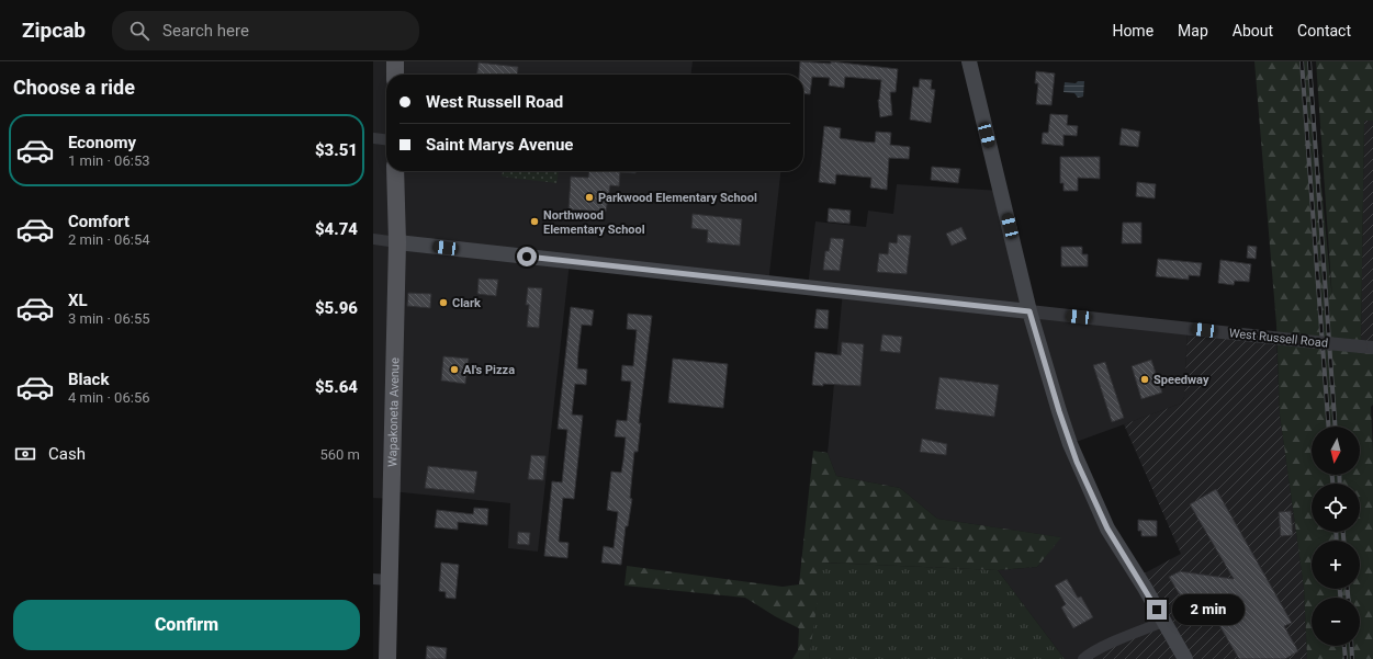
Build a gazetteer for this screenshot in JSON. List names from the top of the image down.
{
  "streets": {
    "main road": ["West Russell Road", "Wapakoneta Avenue"]
  },
  "crossings": [
    ["West Russell Road", "Wapakoneta Avenue"]
  ],
  "places": [
    "Parkwood Elementary School",
    "Northwood Elementary School",
    "Clark",
    "Al's Pizza",
    "Speedway"
  ],
  "north": "bottom",
  "page": {
    "header": "Zipcab",
    "search": "Search here",
    "nav": [
      "Home",
      "Map",
      "About",
      "Contact"
    ],
    "heading": "Choose a ride",
    "banner": ["West Russell Road", "Saint Marys Avenue"],
    "list": [
      {
        "name": "Economy",
        "note": "1 min · 06:53",
        "value": "$3.51"
      },
      {
        "name": "Comfort",
        "note": "2 min · 06:54",
        "value": "$4.74"
      },
      {
        "name": "XL",
        "note": "3 min · 06:55",
        "value": "$5.96"
      },
      {
        "name": "Black",
        "note": "4 min · 06:56",
        "value": "$5.64"
      }
    ],
    "map_buttons": ["+", "−"],
    "pay": ["Cash", "560 m"],
    "buttons": "Confirm",
    "bubble": "2 min"
  }
}
